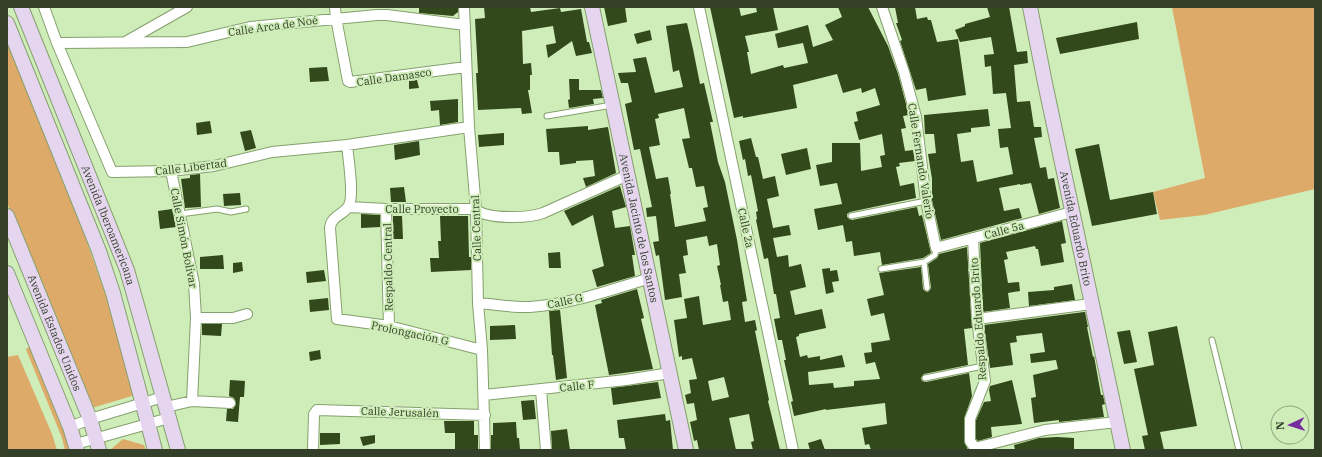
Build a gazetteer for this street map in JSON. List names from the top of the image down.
{
  "streets": {
    "street": [
      "Calle Arca de Noé",
      "Calle Damasco",
      "Calle Fernando Valerio",
      "Calle Libertad",
      "Calle Proyecto",
      "Avenida Iberoamericana",
      "Calle Central",
      "Avenida Jacinto de los Santos",
      "Calle 2a",
      "Avenida Eduardo Brito",
      "Calle 5a",
      "Calle Simón Bolívar",
      "Respaldo Central",
      "Calle G",
      "Respaldo Eduardo Brito",
      "Avenida Estados Unidos",
      "Prolongación G",
      "Calle F",
      "Calle Jerusalén"
    ]
  },
  "crossings": [
    ["Calle Arca de Noé", "Calle Damasco"],
    ["Calle Arca de Noé", "Calle Libertad"],
    ["Calle Arca de Noé", "Calle Central"],
    ["Calle Damasco", "Calle Central"],
    ["Calle Fernando Valerio", "Calle 5a"],
    ["Calle Libertad", "Calle Central"],
    ["Calle Libertad", "Calle Simón Bolívar"],
    ["Calle Proyecto", "Calle Central"],
    ["Calle Proyecto", "Avenida Jacinto de los Santos"],
    ["Calle Proyecto", "Respaldo Central"],
    ["Calle Proyecto", "Prolongación G"],
    ["Calle Central", "Calle G"],
    ["Calle Central", "Prolongación G"],
    ["Calle Central", "Calle F"],
    ["Calle Central", "Calle Jerusalén"],
    ["Avenida Jacinto de los Santos", "Calle G"],
    ["Avenida Jacinto de los Santos", "Calle F"],
    ["Avenida Eduardo Brito", "Calle 5a"],
    ["Avenida Eduardo Brito", "Respaldo Eduardo Brito"],
    ["Calle 5a", "Respaldo Eduardo Brito"],
    ["Respaldo Central", "Prolongación G"]
  ],
  "north": "left"
}
